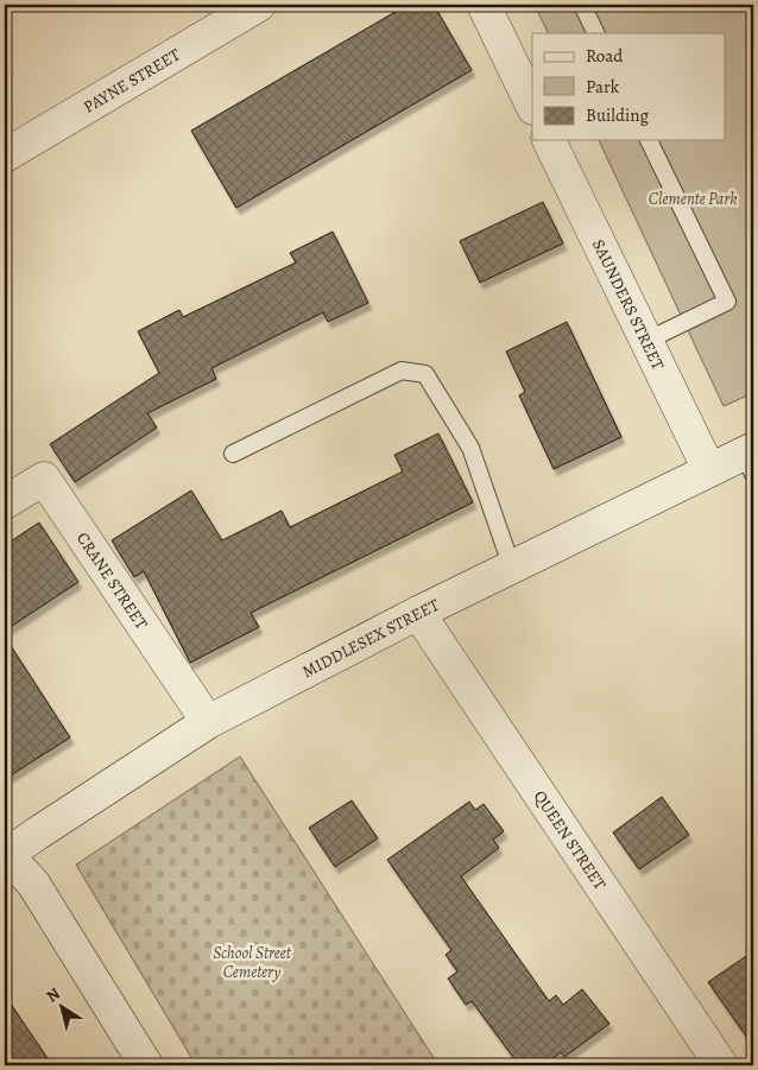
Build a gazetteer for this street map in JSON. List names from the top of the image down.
{
  "streets": {
    "street": [
      "PAYNE STREET",
      "SAUNDERS STREET",
      "CRANE STREET",
      "MIDDLESEX STREET",
      "QUEEN STREET"
    ]
  },
  "crossings": [
    ["SAUNDERS STREET", "MIDDLESEX STREET"],
    ["CRANE STREET", "MIDDLESEX STREET"],
    ["MIDDLESEX STREET", "QUEEN STREET"]
  ],
  "parks": ["Clemente Park", "School Street Cemetery"],
  "legend": ["Road", "Park", "Building"],
  "north": "top left"
}
